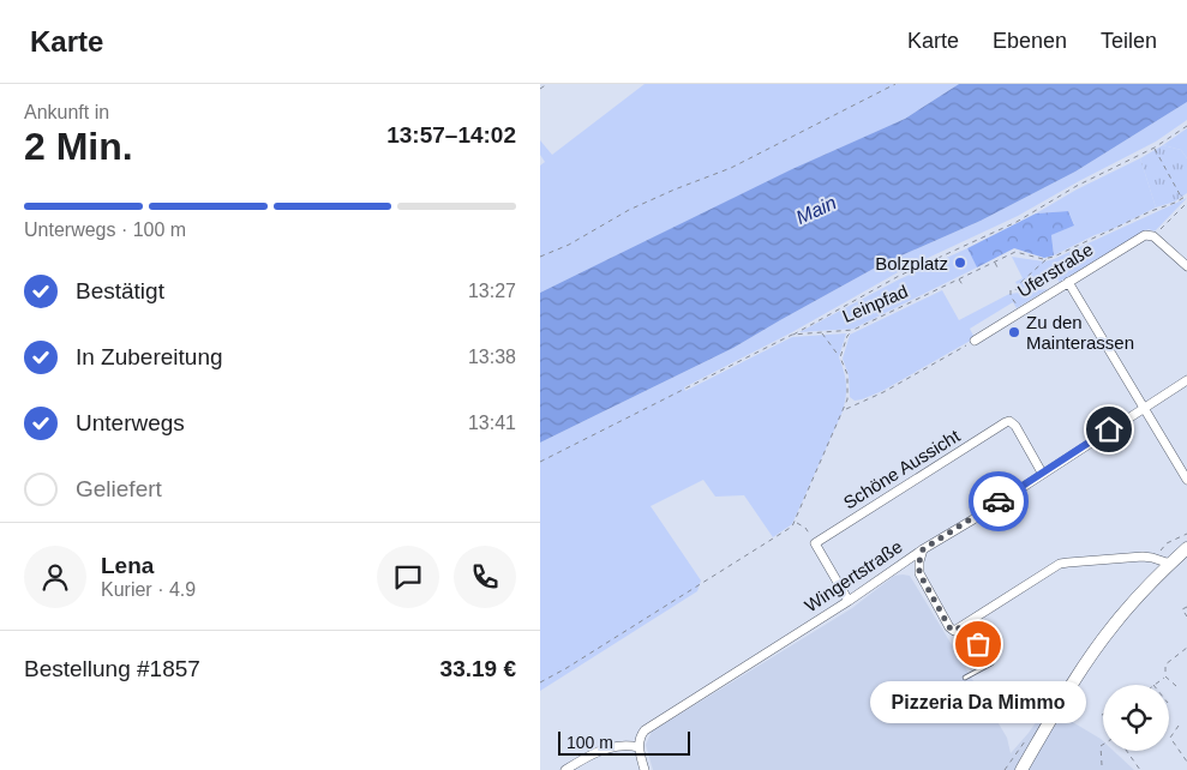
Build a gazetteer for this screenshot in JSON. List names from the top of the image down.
{
  "streets": {
    "street": ["Uferstraße", "Schöne Aussicht", "Wingertstraße"],
    "path": ["Leinpfad"]
  },
  "crossings": [
    ["Schöne Aussicht", "Wingertstraße"]
  ],
  "water": ["Main"],
  "places": ["Bolzplatz", "Zu den Mainterassen", "Pizzeria Da Mimmo"],
  "scale_bar": "100 m",
  "page": {
    "header": "Karte",
    "nav": ["Karte", "Ebenen", "Teilen"],
    "heading": ["2 Min.", "Ankunft in", "13:57–14:02"],
    "panel": [
      "Lena",
      "Kurier · 4.9",
      "Bestellung #1857",
      "33.19 €"
    ],
    "bar": "Unterwegs · 100 m",
    "list": [
      ["Bestätigt", "13:27"],
      ["In Zubereitung", "13:38"],
      ["Unterwegs", "13:41"],
      "Geliefert"
    ],
    "bubble": "Pizzeria Da Mimmo",
    "scale": "100 m"
  }
}
